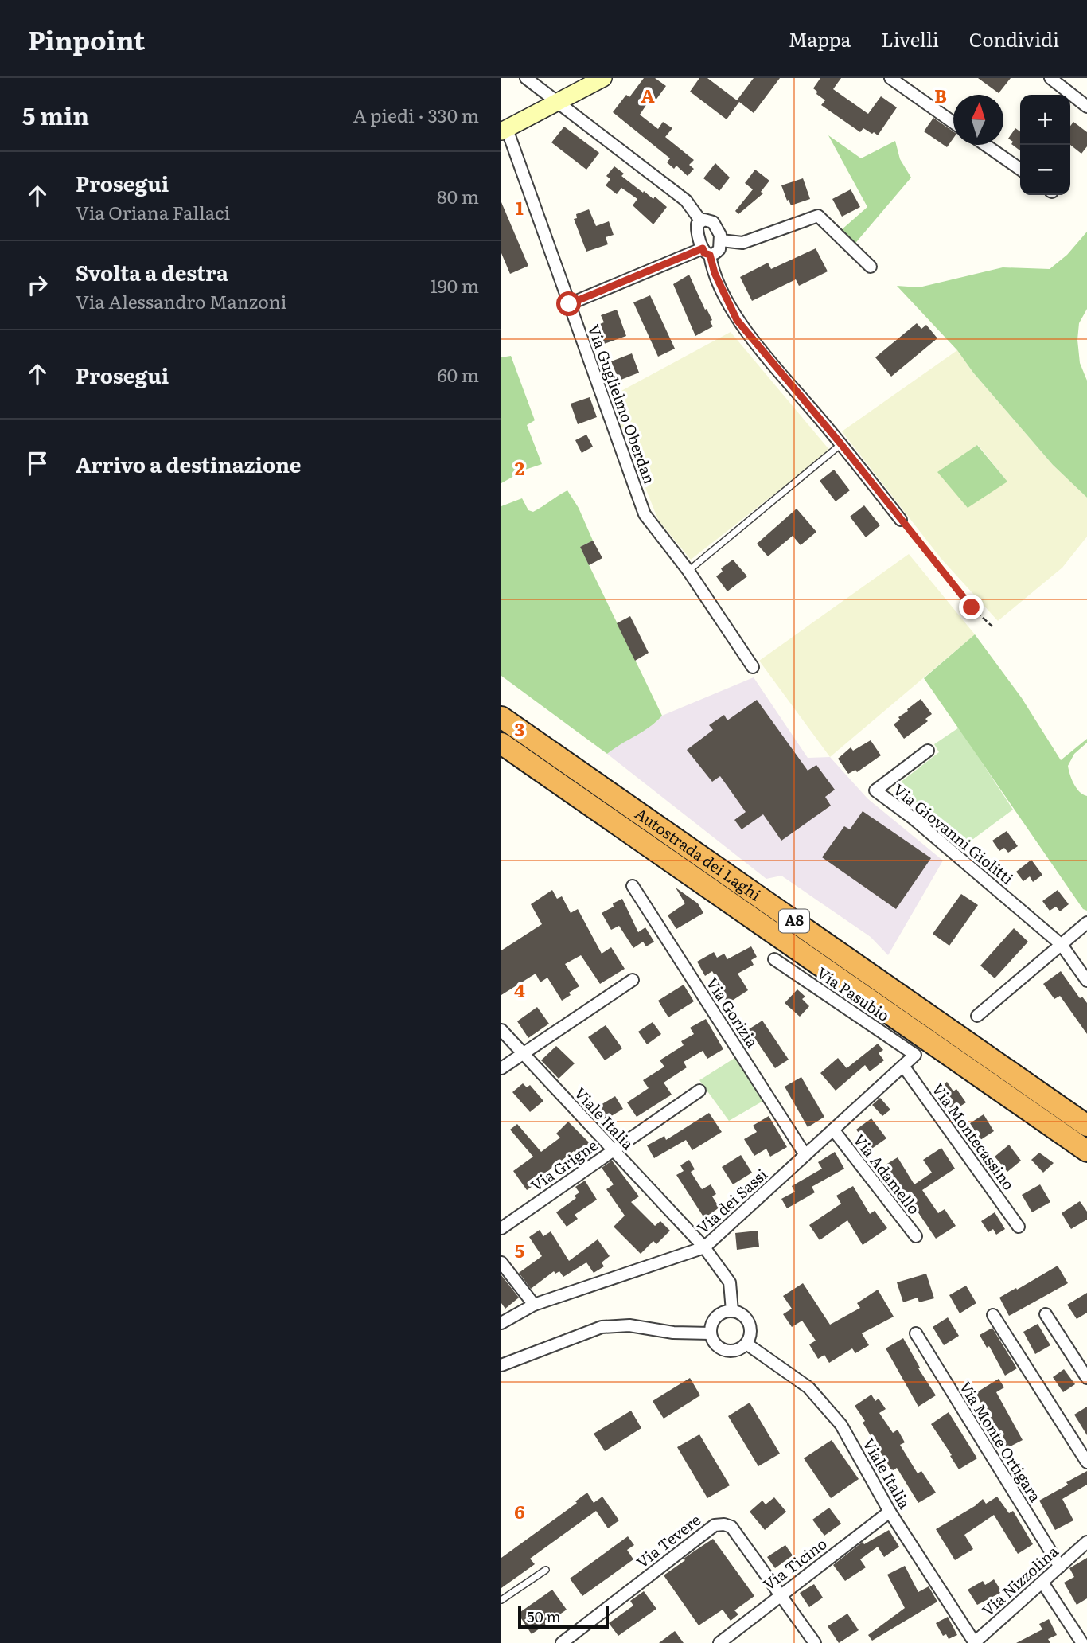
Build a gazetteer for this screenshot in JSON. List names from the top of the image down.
{
  "streets": {
    "highway": ["Autostrada dei Laghi", "A8"],
    "street": [
      "Via Guglielmo Oberdan",
      "Via Giovanni Giolitti",
      "Via Pasubio",
      "Via Gorizia",
      "Viale Italia",
      "Via Montecassino",
      "Via Grigne",
      "Via Adamello",
      "Via dei Sassi",
      "Via Monte Ortigara",
      "Via Tevere",
      "Via Ticino",
      "Via Nizzolina"
    ]
  },
  "crossings": [
    ["Via Pasubio", "Via dei Sassi"],
    ["Via Gorizia", "Via dei Sassi"],
    ["Viale Italia", "Via Grigne"],
    ["Viale Italia", "Via dei Sassi"],
    ["Viale Italia", "Via Ticino"],
    ["Viale Italia", "Via Nizzolina"],
    ["Via Montecassino", "Via dei Sassi"],
    ["Via Adamello", "Via dei Sassi"],
    ["Via Monte Ortigara", "Via Nizzolina"],
    ["Via Tevere", "Via Ticino"]
  ],
  "scale_bar": "50 m",
  "north": "top",
  "page": {
    "header": "Pinpoint",
    "nav": ["Mappa", "Livelli", "Condividi"],
    "heading": ["5 min", "A piedi · 330 m"],
    "map_buttons": ["+", "−"],
    "list": [
      ["Prosegui", "Via Oriana Fallaci", "80 m"],
      ["Svolta a destra", "Via Alessandro Manzoni", "190 m"],
      ["Prosegui", "60 m"],
      "Arrivo a destinazione"
    ],
    "scale": "50 m"
  },
  "grid": {
    "columns": ["A", "B"],
    "rows": [
      "1",
      "2",
      "3",
      "4",
      "5",
      "6"
    ]
  }
}
